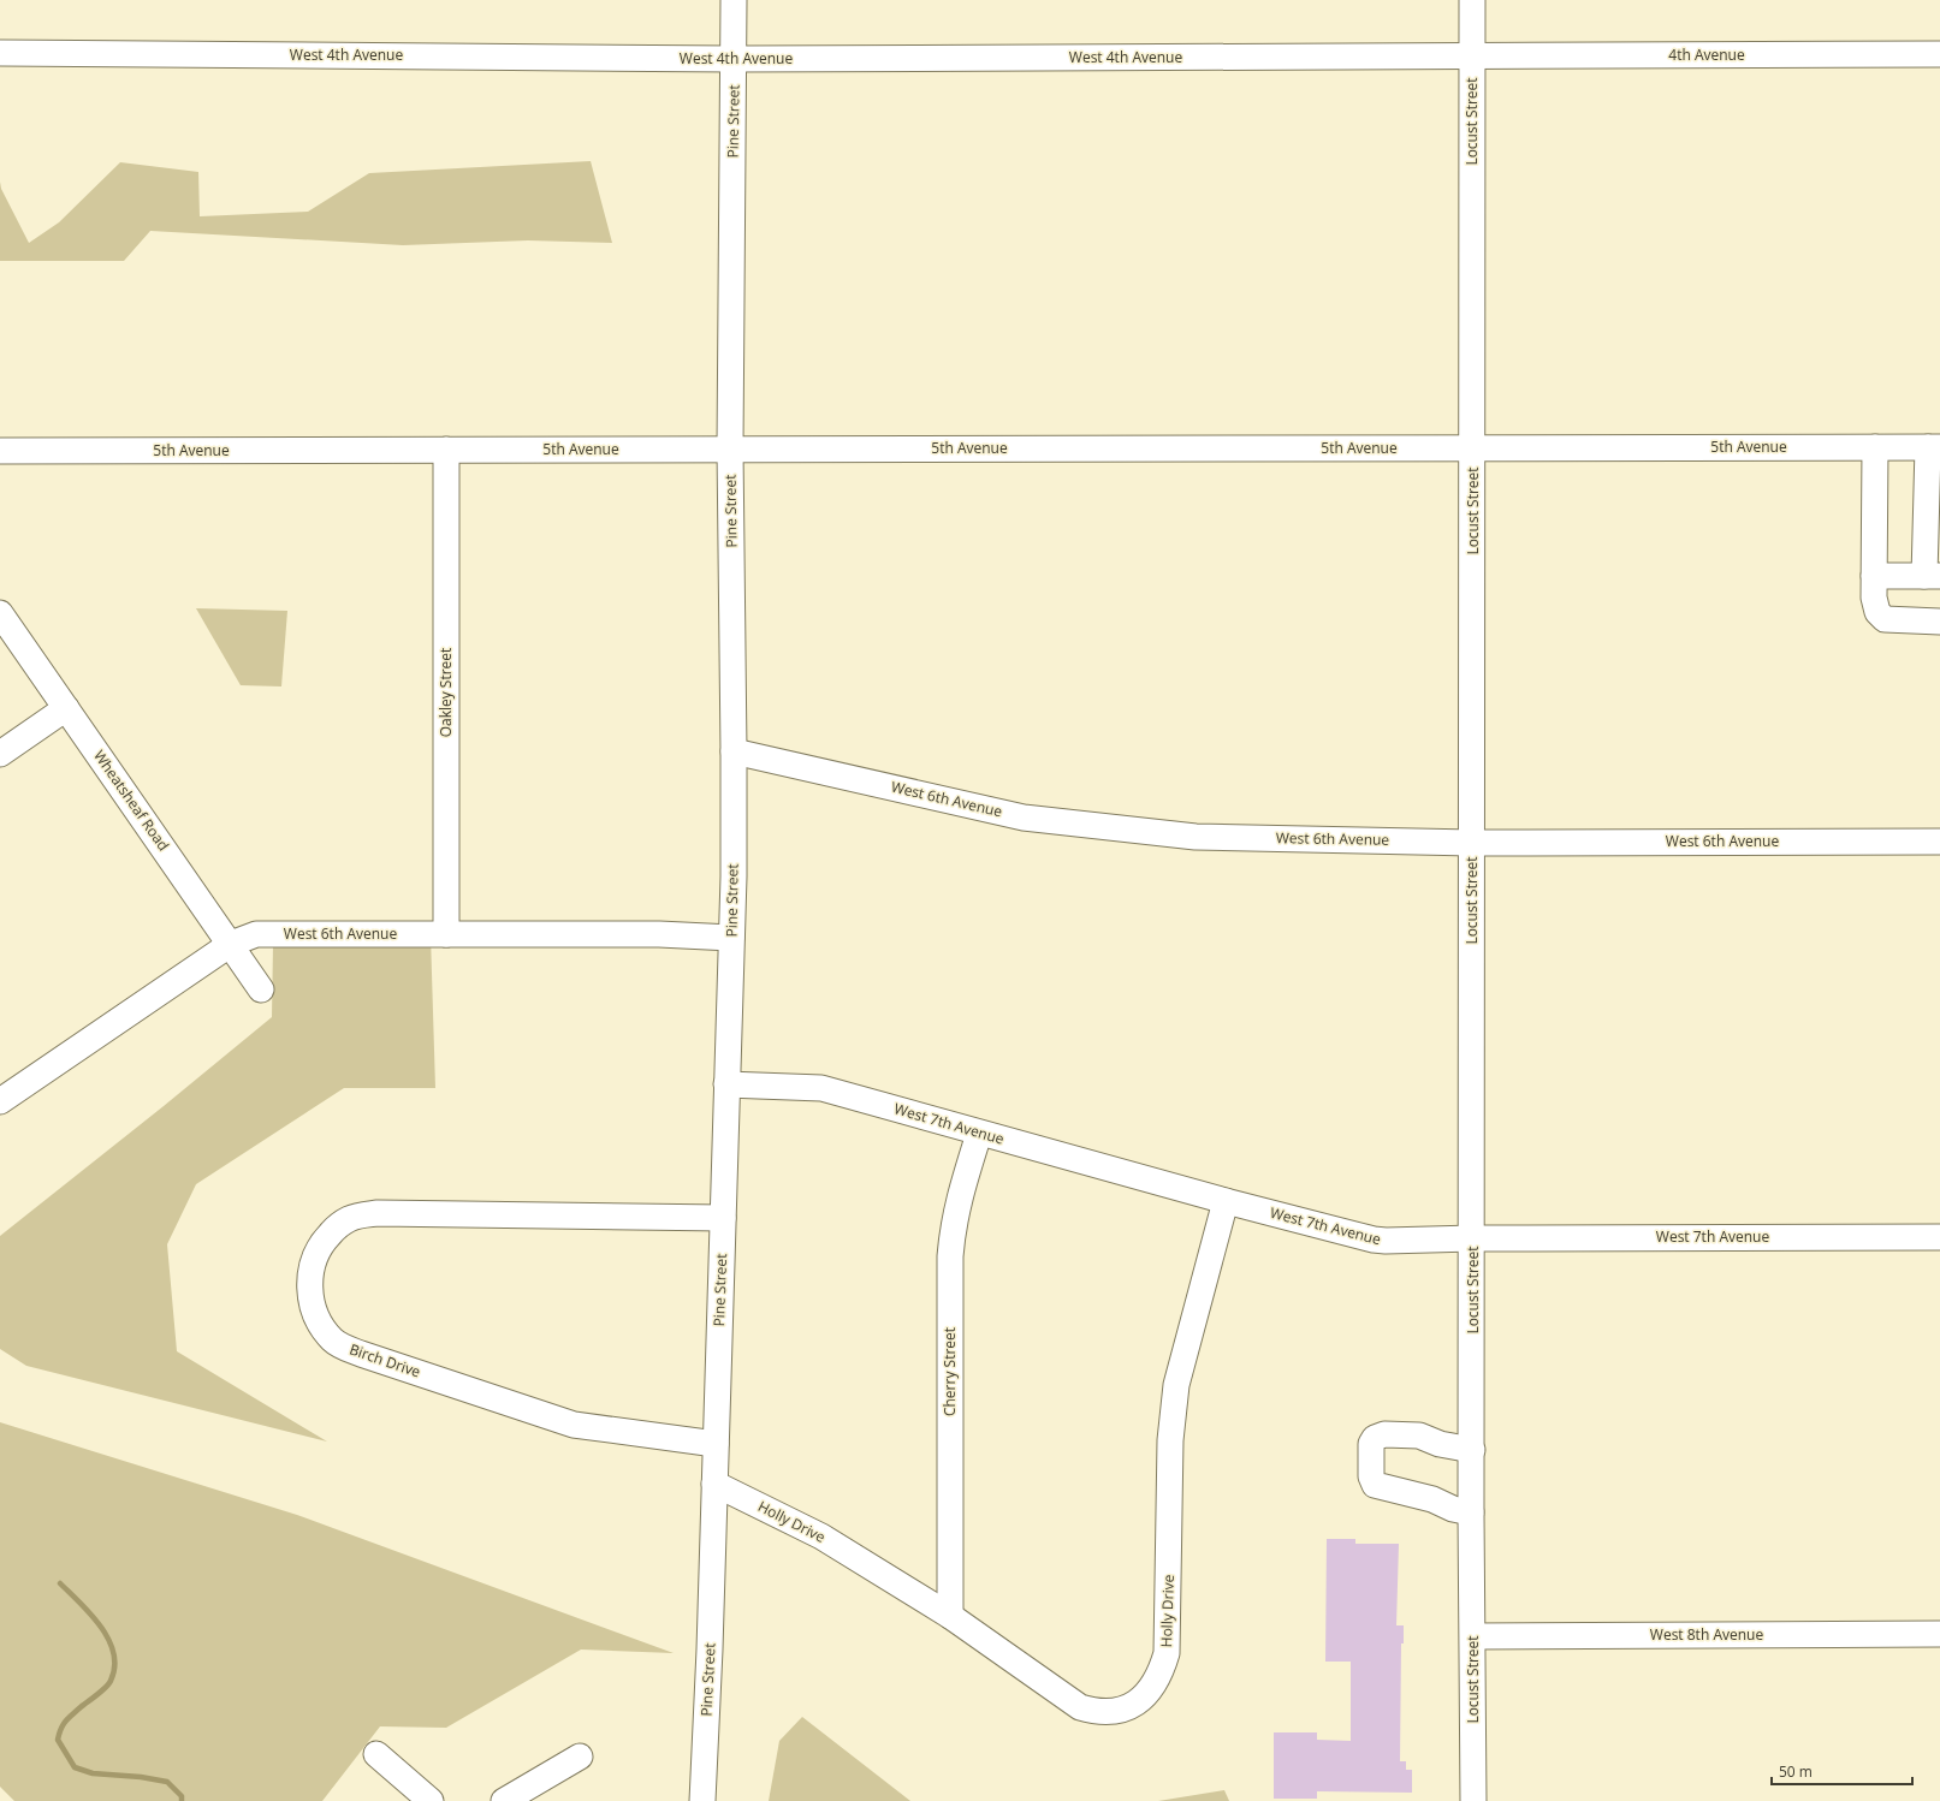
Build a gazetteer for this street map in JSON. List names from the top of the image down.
{
  "streets": {
    "street": [
      "West 4th Avenue",
      "4th Avenue",
      "Pine Street",
      "Locust Street",
      "5th Avenue",
      "Oakley Street",
      "West 6th Avenue",
      "Wheatsheaf Road",
      "West 7th Avenue",
      "Birch Drive",
      "Cherry Street",
      "Holly Drive",
      "West 8th Avenue"
    ]
  },
  "crossings": [
    ["West 4th Avenue", "4th Avenue"],
    ["West 4th Avenue", "Pine Street"],
    ["West 4th Avenue", "Locust Street"],
    ["4th Avenue", "Locust Street"],
    ["Pine Street", "5th Avenue"],
    ["Pine Street", "West 6th Avenue"],
    ["Pine Street", "West 7th Avenue"],
    ["Pine Street", "Birch Drive"],
    ["Pine Street", "Holly Drive"],
    ["Locust Street", "5th Avenue"],
    ["Locust Street", "West 6th Avenue"],
    ["Locust Street", "West 7th Avenue"],
    ["Locust Street", "West 8th Avenue"],
    ["5th Avenue", "Oakley Street"],
    ["Oakley Street", "West 6th Avenue"],
    ["West 6th Avenue", "Wheatsheaf Road"],
    ["West 7th Avenue", "Cherry Street"],
    ["West 7th Avenue", "Holly Drive"],
    ["Cherry Street", "Holly Drive"]
  ],
  "scale_bar": "50 m"
}
